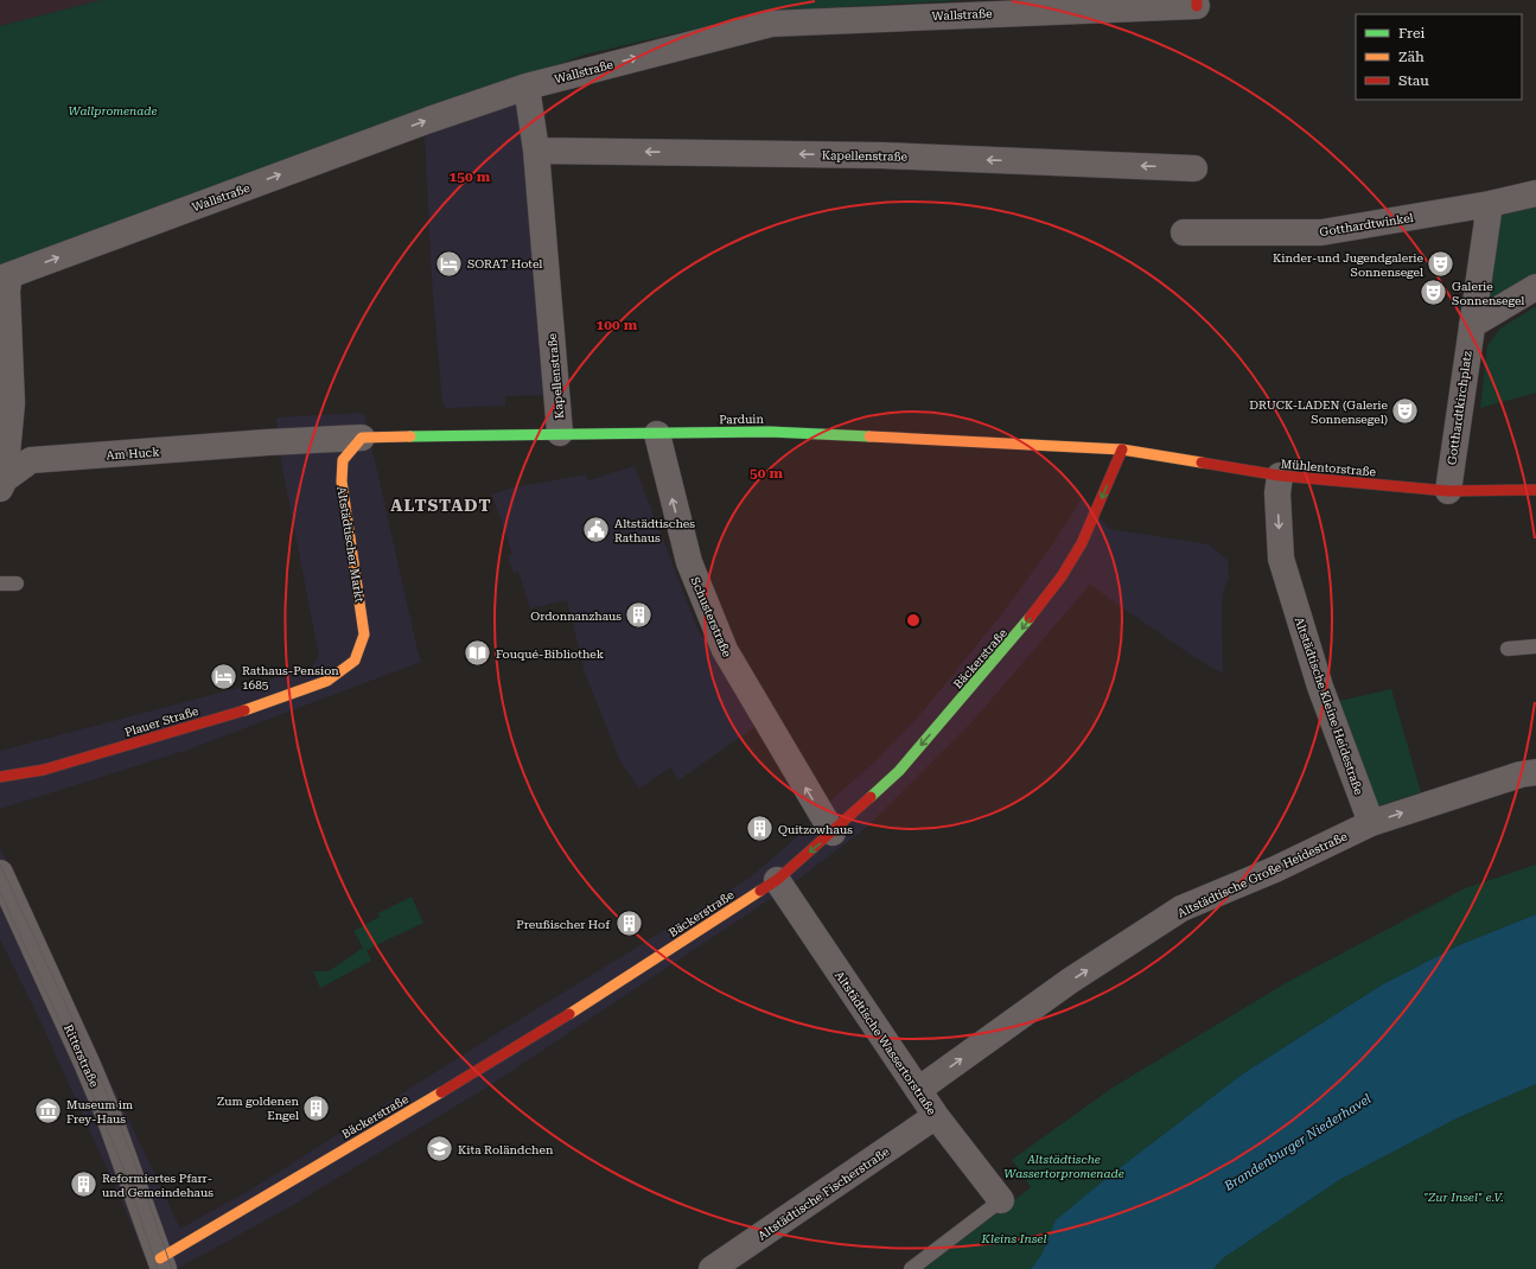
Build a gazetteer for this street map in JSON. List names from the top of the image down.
{
  "streets": {
    "street": [
      "Wallstraße",
      "Kapellenstraße",
      "Gotthardtwinkel",
      "Gotthardtkirchplatz",
      "Parduin",
      "Am Huck",
      "Mühlentorstraße",
      "Altstädtischer Markt",
      "Schusterstraße",
      "Bäckerstraße",
      "Altstädtische Kleine Heidestraße",
      "Plauer Straße",
      "Altstädtische Große Heidestraße",
      "Altstädtische Wassertorstraße",
      "Ritterstraße",
      "Altstädtische Fischerstraße"
    ]
  },
  "crossings": [
    ["Wallstraße", "Kapellenstraße"],
    ["Kapellenstraße", "Parduin"],
    ["Gotthardtwinkel", "Gotthardtkirchplatz"],
    ["Gotthardtkirchplatz", "Mühlentorstraße"],
    ["Parduin", "Am Huck"],
    ["Parduin", "Mühlentorstraße"],
    ["Parduin", "Altstädtischer Markt"],
    ["Parduin", "Schusterstraße"],
    ["Parduin", "Bäckerstraße"],
    ["Am Huck", "Altstädtischer Markt"],
    ["Mühlentorstraße", "Bäckerstraße"],
    ["Mühlentorstraße", "Altstädtische Kleine Heidestraße"],
    ["Altstädtischer Markt", "Plauer Straße"],
    ["Schusterstraße", "Bäckerstraße"],
    ["Bäckerstraße", "Altstädtische Wassertorstraße"],
    ["Bäckerstraße", "Ritterstraße"],
    ["Altstädtische Kleine Heidestraße", "Altstädtische Große Heidestraße"],
    ["Altstädtische Große Heidestraße", "Altstädtische Wassertorstraße"],
    ["Altstädtische Wassertorstraße", "Altstädtische Fischerstraße"]
  ],
  "one_way": [
    "Wallstraße",
    "Kapellenstraße",
    "Schusterstraße",
    "Bäckerstraße",
    "Altstädtische Kleine Heidestraße",
    "Altstädtische Große Heidestraße"
  ],
  "districts": ["ALTSTADT"],
  "water": ["Brandenburger Niederhavel"],
  "parks": [
    "Wallpromenade",
    "Altstädtische Wassertorpromenade",
    "\"Zur Insel\" e.V.",
    "Kleins Insel"
  ],
  "places": {
    "hotel": ["SORAT Hotel", "Rathaus-Pension 1685"],
    "theatre": ["Kinder-und Jugendgalerie Sonnensegel", "Galerie Sonnensegel", "DRUCK-LADEN (Galerie Sonnensegel)"],
    "public building": ["Altstädtisches Rathaus"],
    "building": [
      "Ordonnanzhaus",
      "Quitzowhaus",
      "Preußischer Hof",
      "Zum goldenen Engel",
      "Reformiertes Pfarr- und Gemeindehaus"
    ],
    "library": ["Fouqué-Bibliothek"],
    "museum": ["Museum im Frey-Haus"],
    "school or university": ["Kita Roländchen"]
  },
  "legend": ["Frei", "Zäh", "Stau"],
  "rings": ["150 m", "100 m", "50 m"]
}
